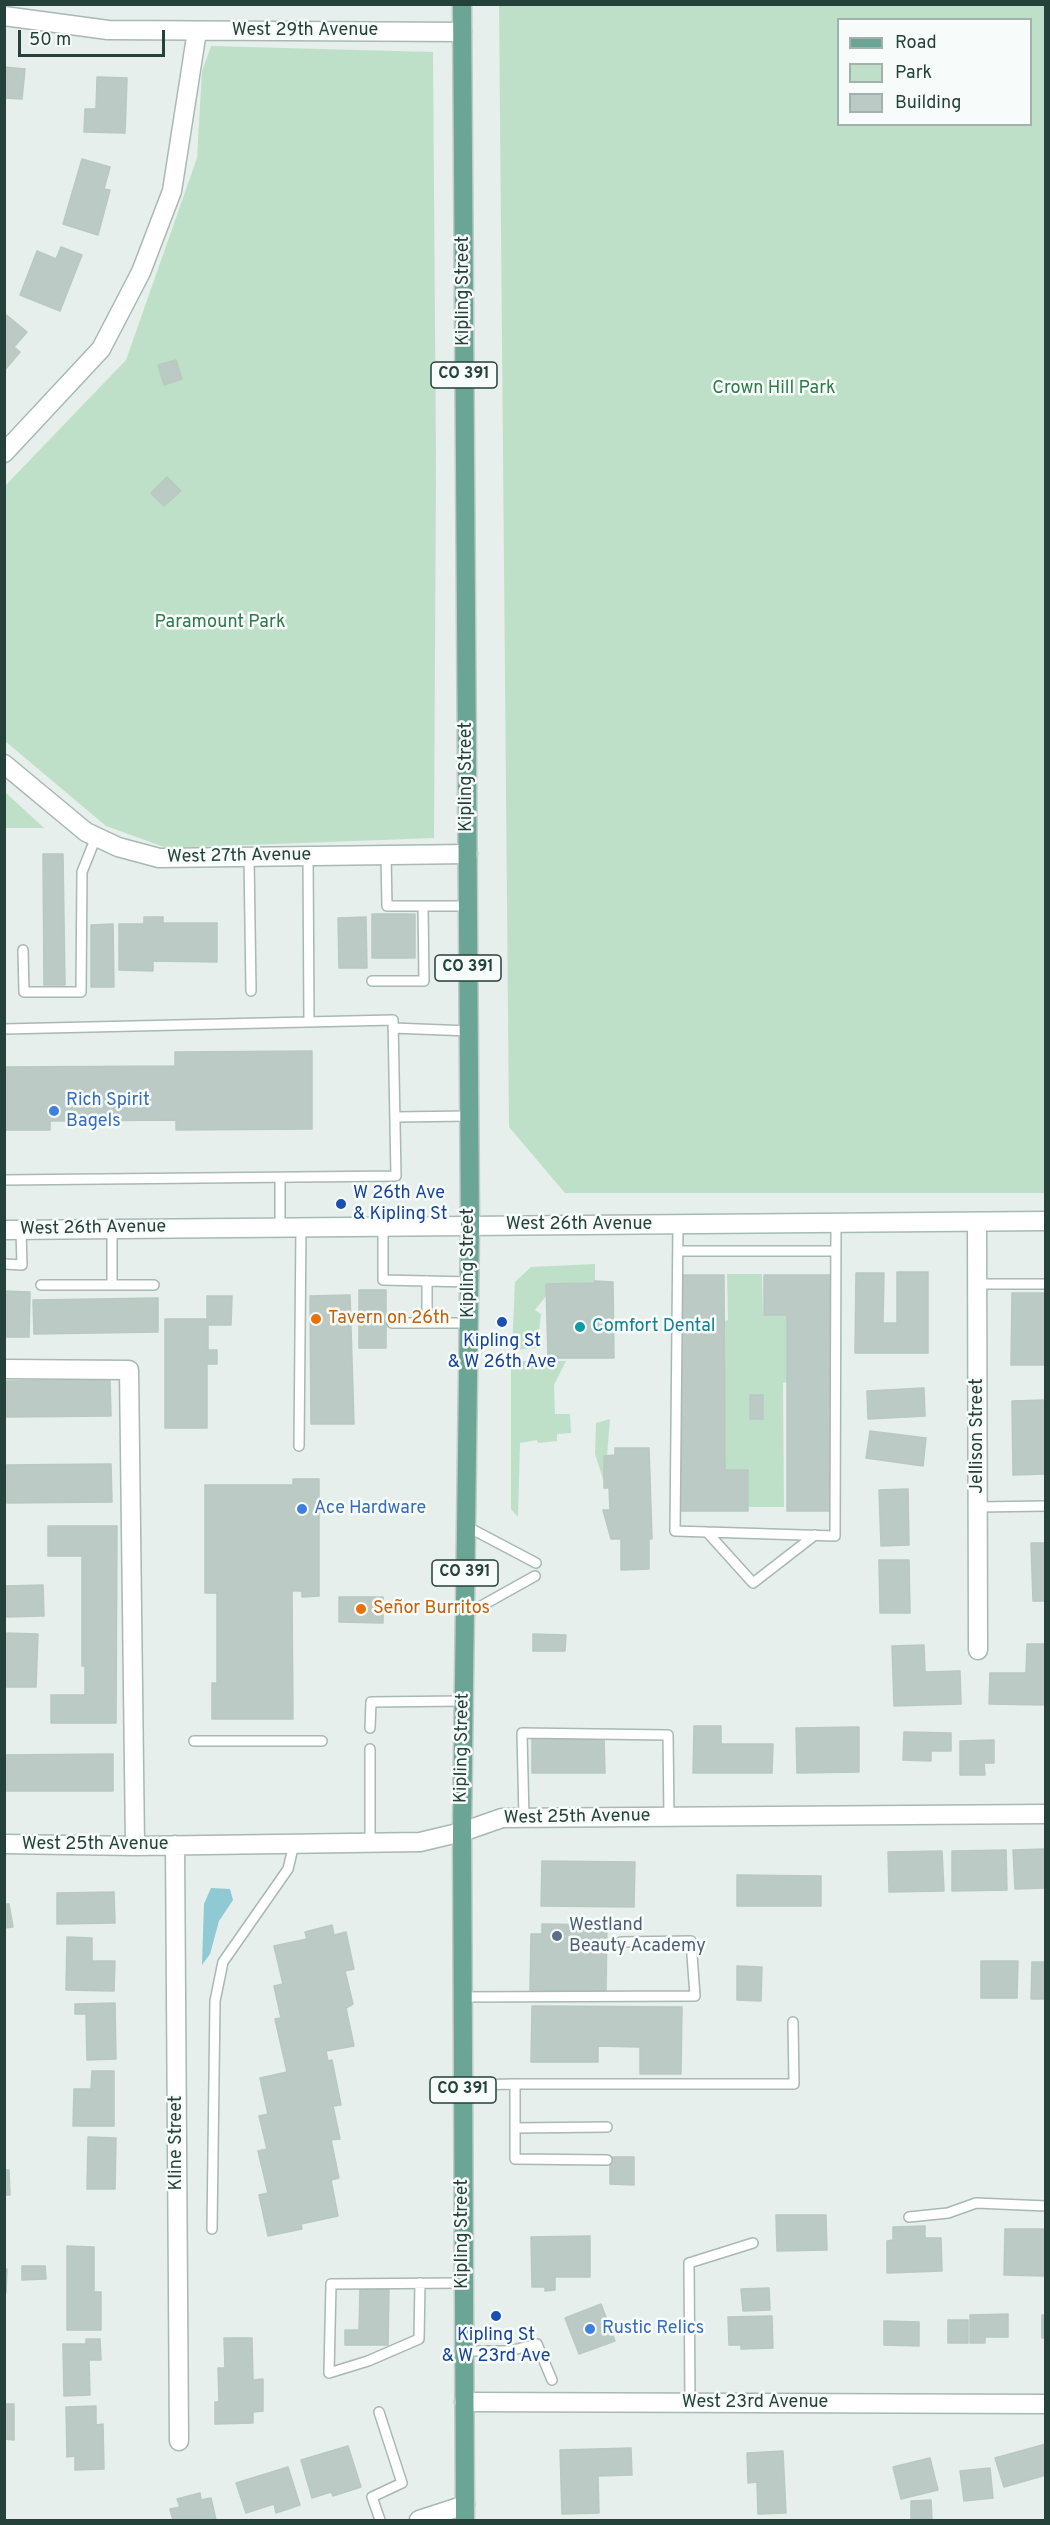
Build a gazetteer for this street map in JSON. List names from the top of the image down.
{
  "streets": {
    "main road": ["Kipling Street", "CO 391"],
    "street": [
      "West 29th Avenue",
      "West 27th Avenue",
      "West 26th Avenue",
      "Jellison Street",
      "West 25th Avenue",
      "Kline Street",
      "West 23rd Avenue"
    ]
  },
  "crossings": [
    ["West 29th Avenue", "Kipling Street"],
    ["Kipling Street", "West 27th Avenue"],
    ["Kipling Street", "West 26th Avenue"],
    ["Kipling Street", "West 25th Avenue"],
    ["Kipling Street", "West 23rd Avenue"],
    ["West 26th Avenue", "Jellison Street"],
    ["West 25th Avenue", "Kline Street"]
  ],
  "parks": ["Crown Hill Park", "Paramount Park"],
  "places": [
    "Rich Spirit Bagels",
    "W 26th Ave & Kipling St",
    "Tavern on 26th",
    "Kipling St & W 26th Ave",
    "Comfort Dental",
    "Ace Hardware",
    "Señor Burritos",
    "Westland Beauty Academy",
    "Kipling St & W 23rd Ave",
    "Rustic Relics"
  ],
  "legend": ["Road", "Park", "Building"],
  "scale_bar": "50 m"
}
